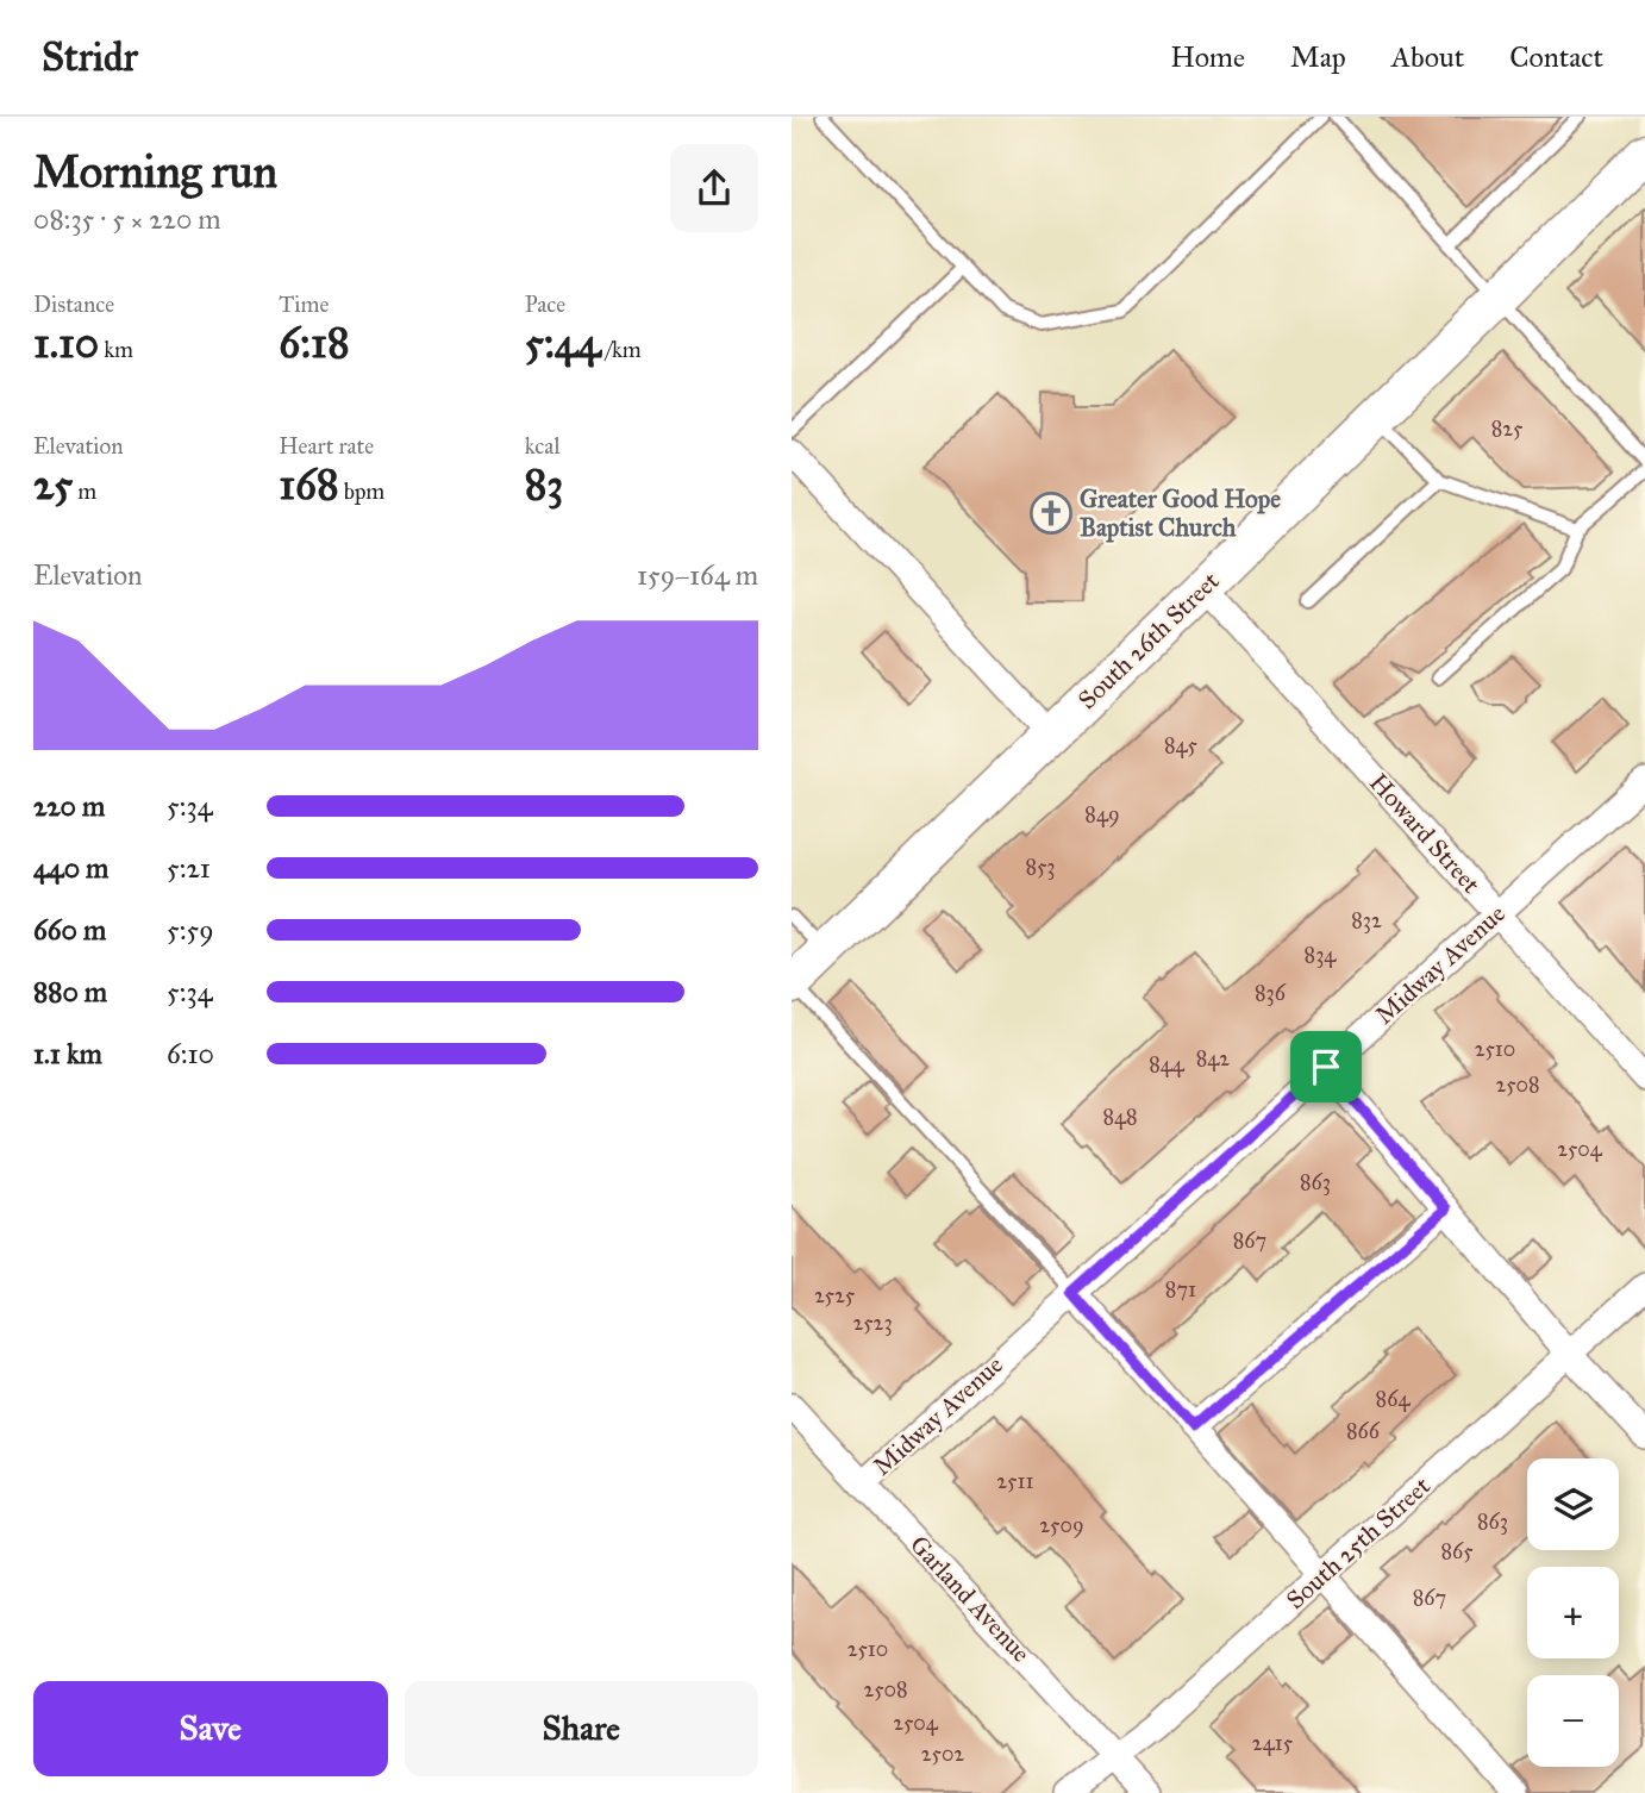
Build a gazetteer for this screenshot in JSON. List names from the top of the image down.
{
  "streets": {
    "street": [
      "South 26th Street",
      "Howard Street",
      "Midway Avenue",
      "South 25th Street",
      "Garland Avenue"
    ]
  },
  "crossings": [
    ["South 26th Street", "Howard Street"],
    ["Howard Street", "Midway Avenue"],
    ["Midway Avenue", "Garland Avenue"],
    ["South 25th Street", "Garland Avenue"]
  ],
  "places": {
    "church": ["Greater Good Hope Baptist Church"]
  },
  "house_numbers": [
    "825",
    "845",
    "849",
    "853",
    "832",
    "834",
    "836",
    "2510",
    "842",
    "844",
    "2508",
    "848",
    "2504",
    "863",
    "867",
    "871",
    "2525",
    "2523",
    "864",
    "866",
    "2511",
    "863",
    "2509",
    "865",
    "867",
    "2510",
    "2508",
    "2504",
    "2415",
    "2502"
  ],
  "page": {
    "header": "Stridr",
    "nav": [
      "Home",
      "Map",
      "About",
      "Contact"
    ],
    "heading": ["Morning run", "08:35 · 5 × 220 m"],
    "stats": [
      ["Distance", "1.10 km"],
      ["Time", "6:18"],
      ["Pace", "5:44 /km"],
      ["Elevation", "25 m"],
      ["Heart rate", "168 bpm"],
      ["kcal", "83"]
    ],
    "chart": ["Elevation", "159–164 m"],
    "list": [
      {
        "name": "220 m",
        "note": "5:34"
      },
      {
        "name": "440 m",
        "note": "5:21"
      },
      {
        "name": "660 m",
        "note": "5:59"
      },
      {
        "name": "880 m",
        "note": "5:34"
      },
      {
        "name": "1.1 km",
        "note": "6:10"
      }
    ],
    "map_buttons": ["+", "−"],
    "buttons": ["Save", "Share"]
  }
}
